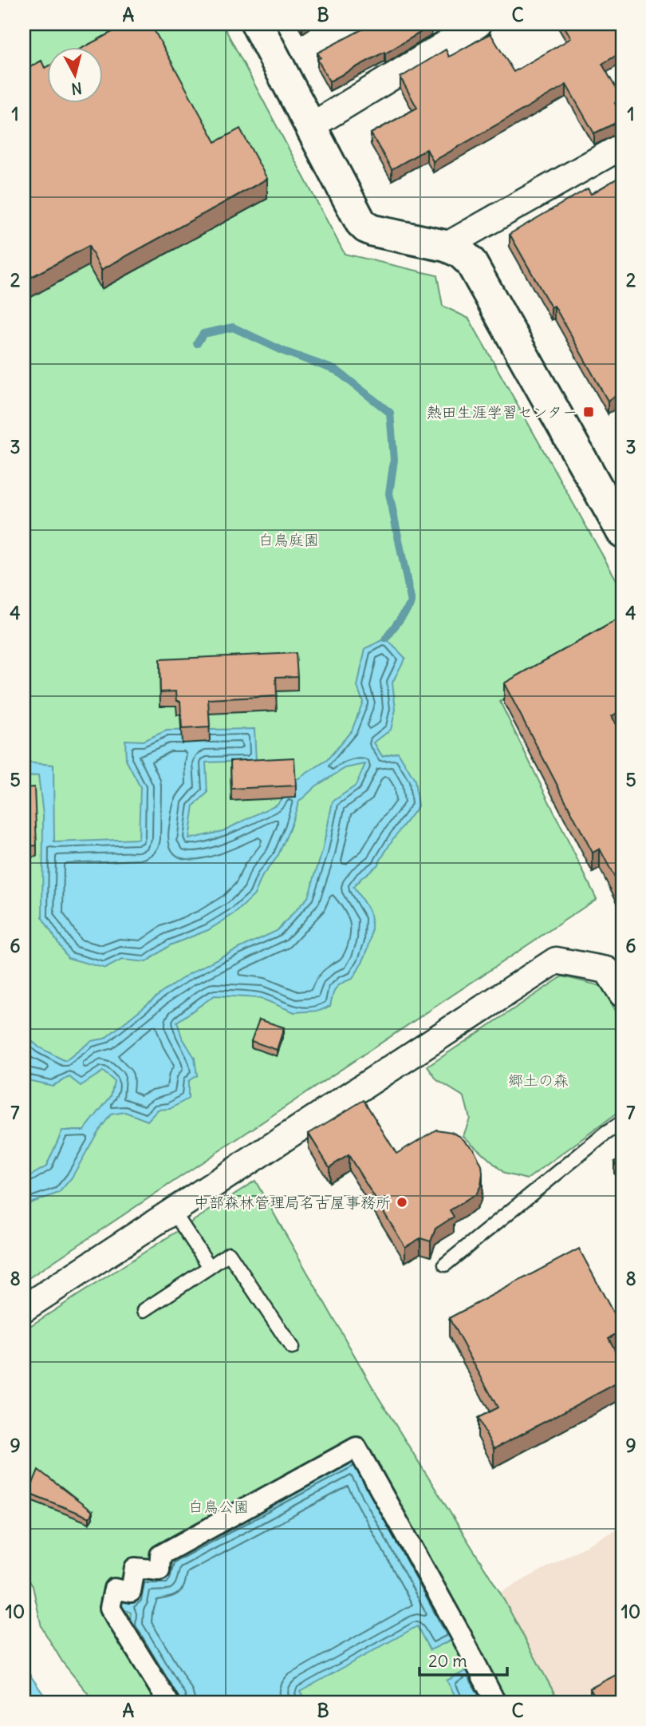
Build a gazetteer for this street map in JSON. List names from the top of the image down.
{
  "parks": ["白鳥庭園", "郷土の森", "白鳥公園"],
  "places": {
    "transit": ["熱田生涯学習センター"],
    "other": ["中部森林管理局名古屋事務所"]
  },
  "scale_bar": "20 m",
  "north": "bottom",
  "grid": {
    "columns": ["A", "B", "C"],
    "rows": [
      "1",
      "2",
      "3",
      "4",
      "5",
      "6",
      "7",
      "8",
      "9",
      "10"
    ]
  }
}
